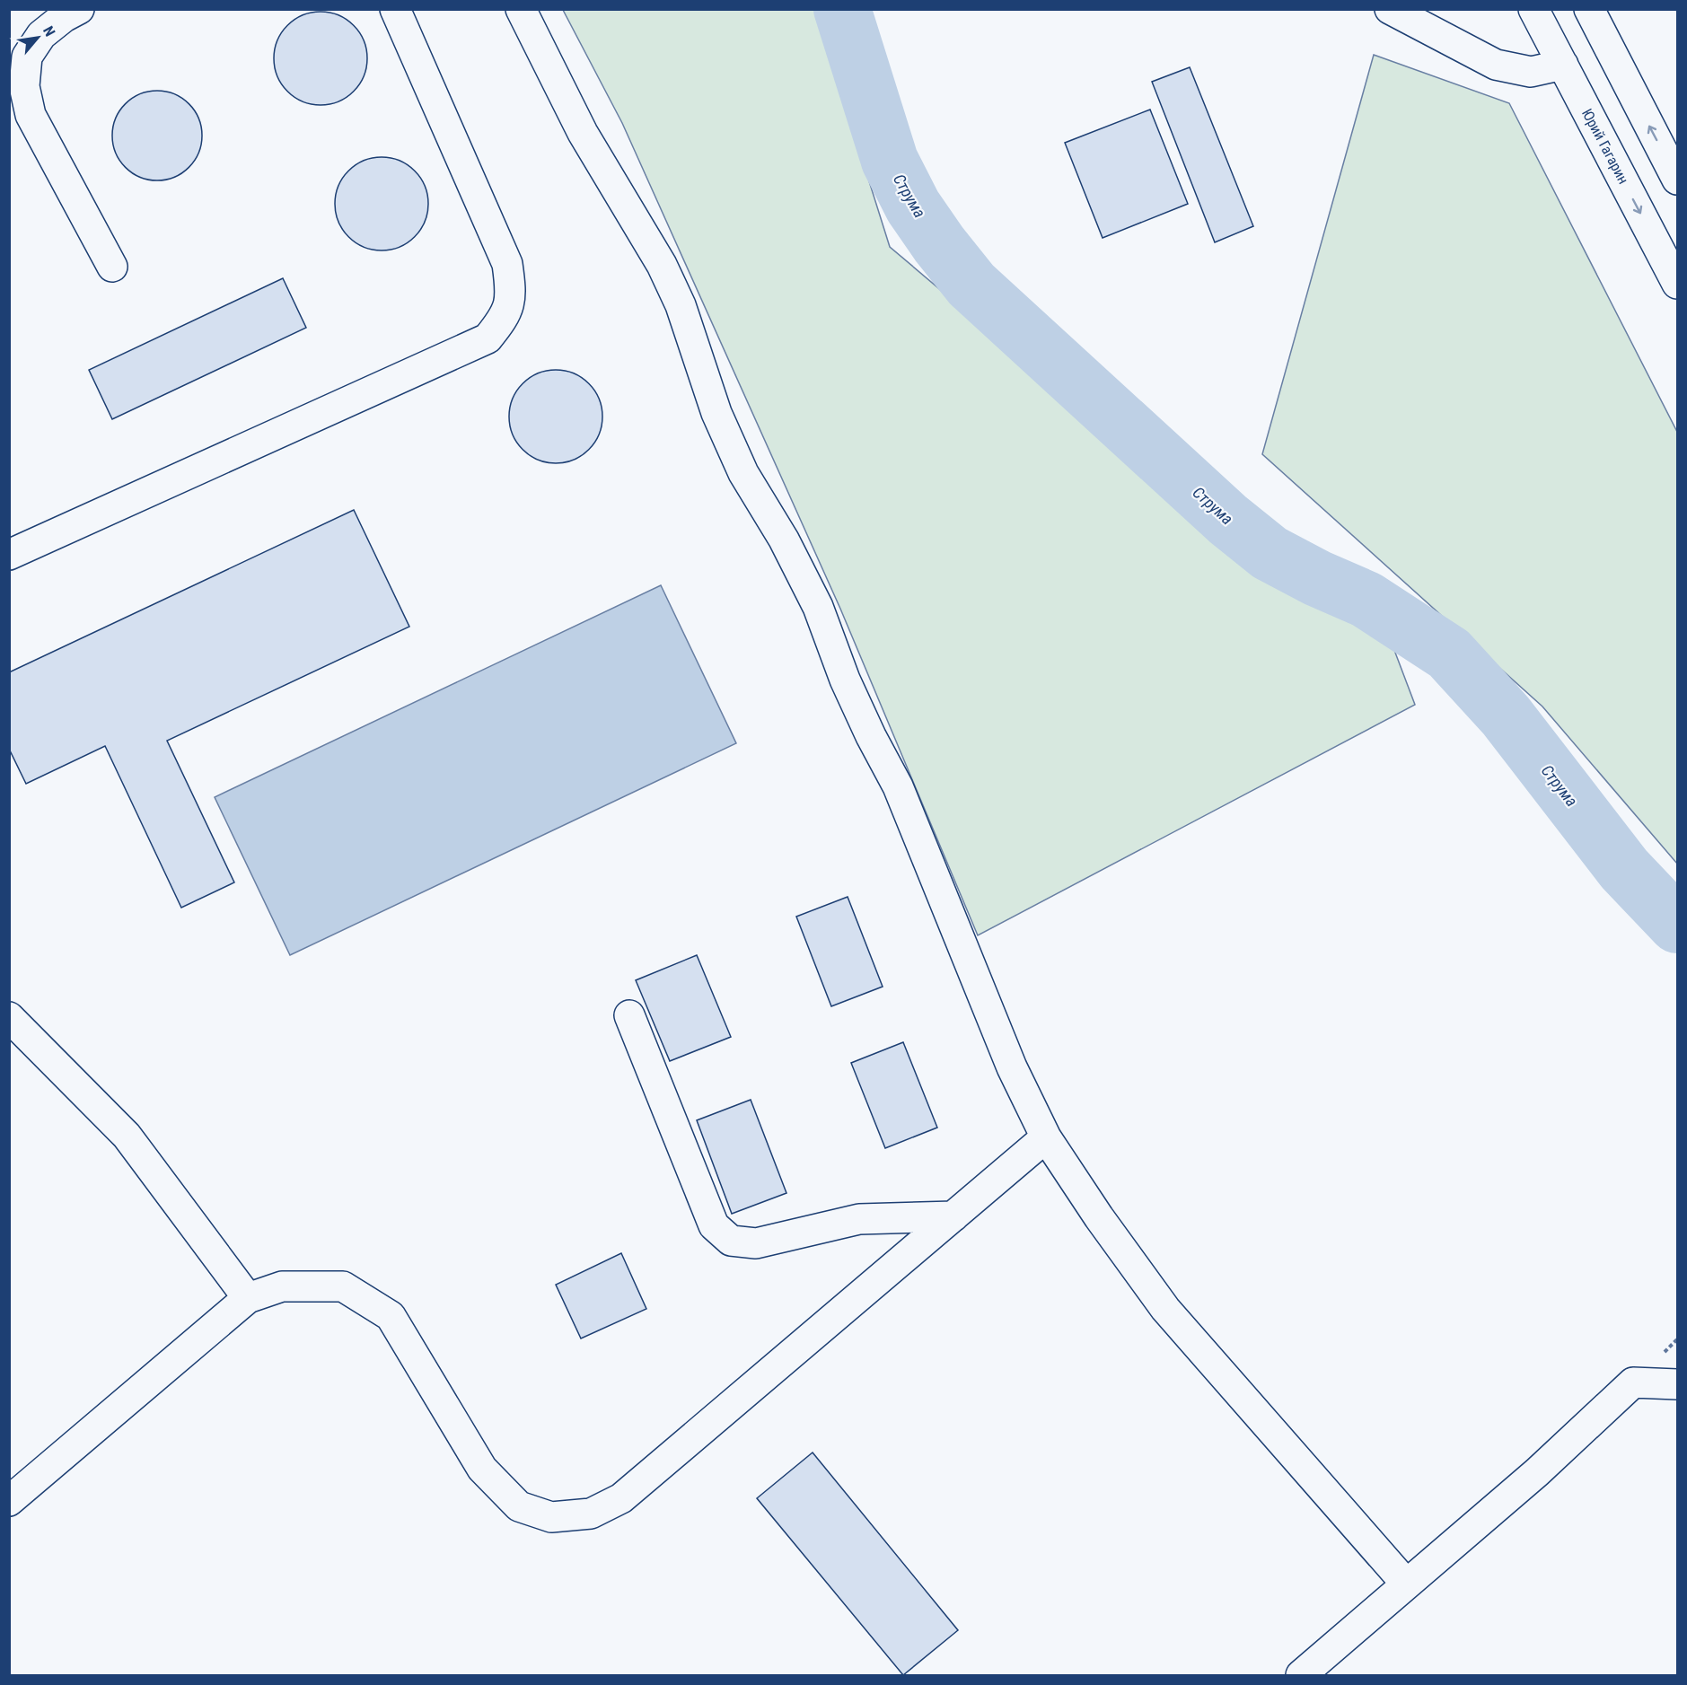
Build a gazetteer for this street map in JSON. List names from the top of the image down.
{
  "streets": {
    "street": ["Юрий Гагарин"]
  },
  "water": ["Струма"],
  "north": "top right"
}
